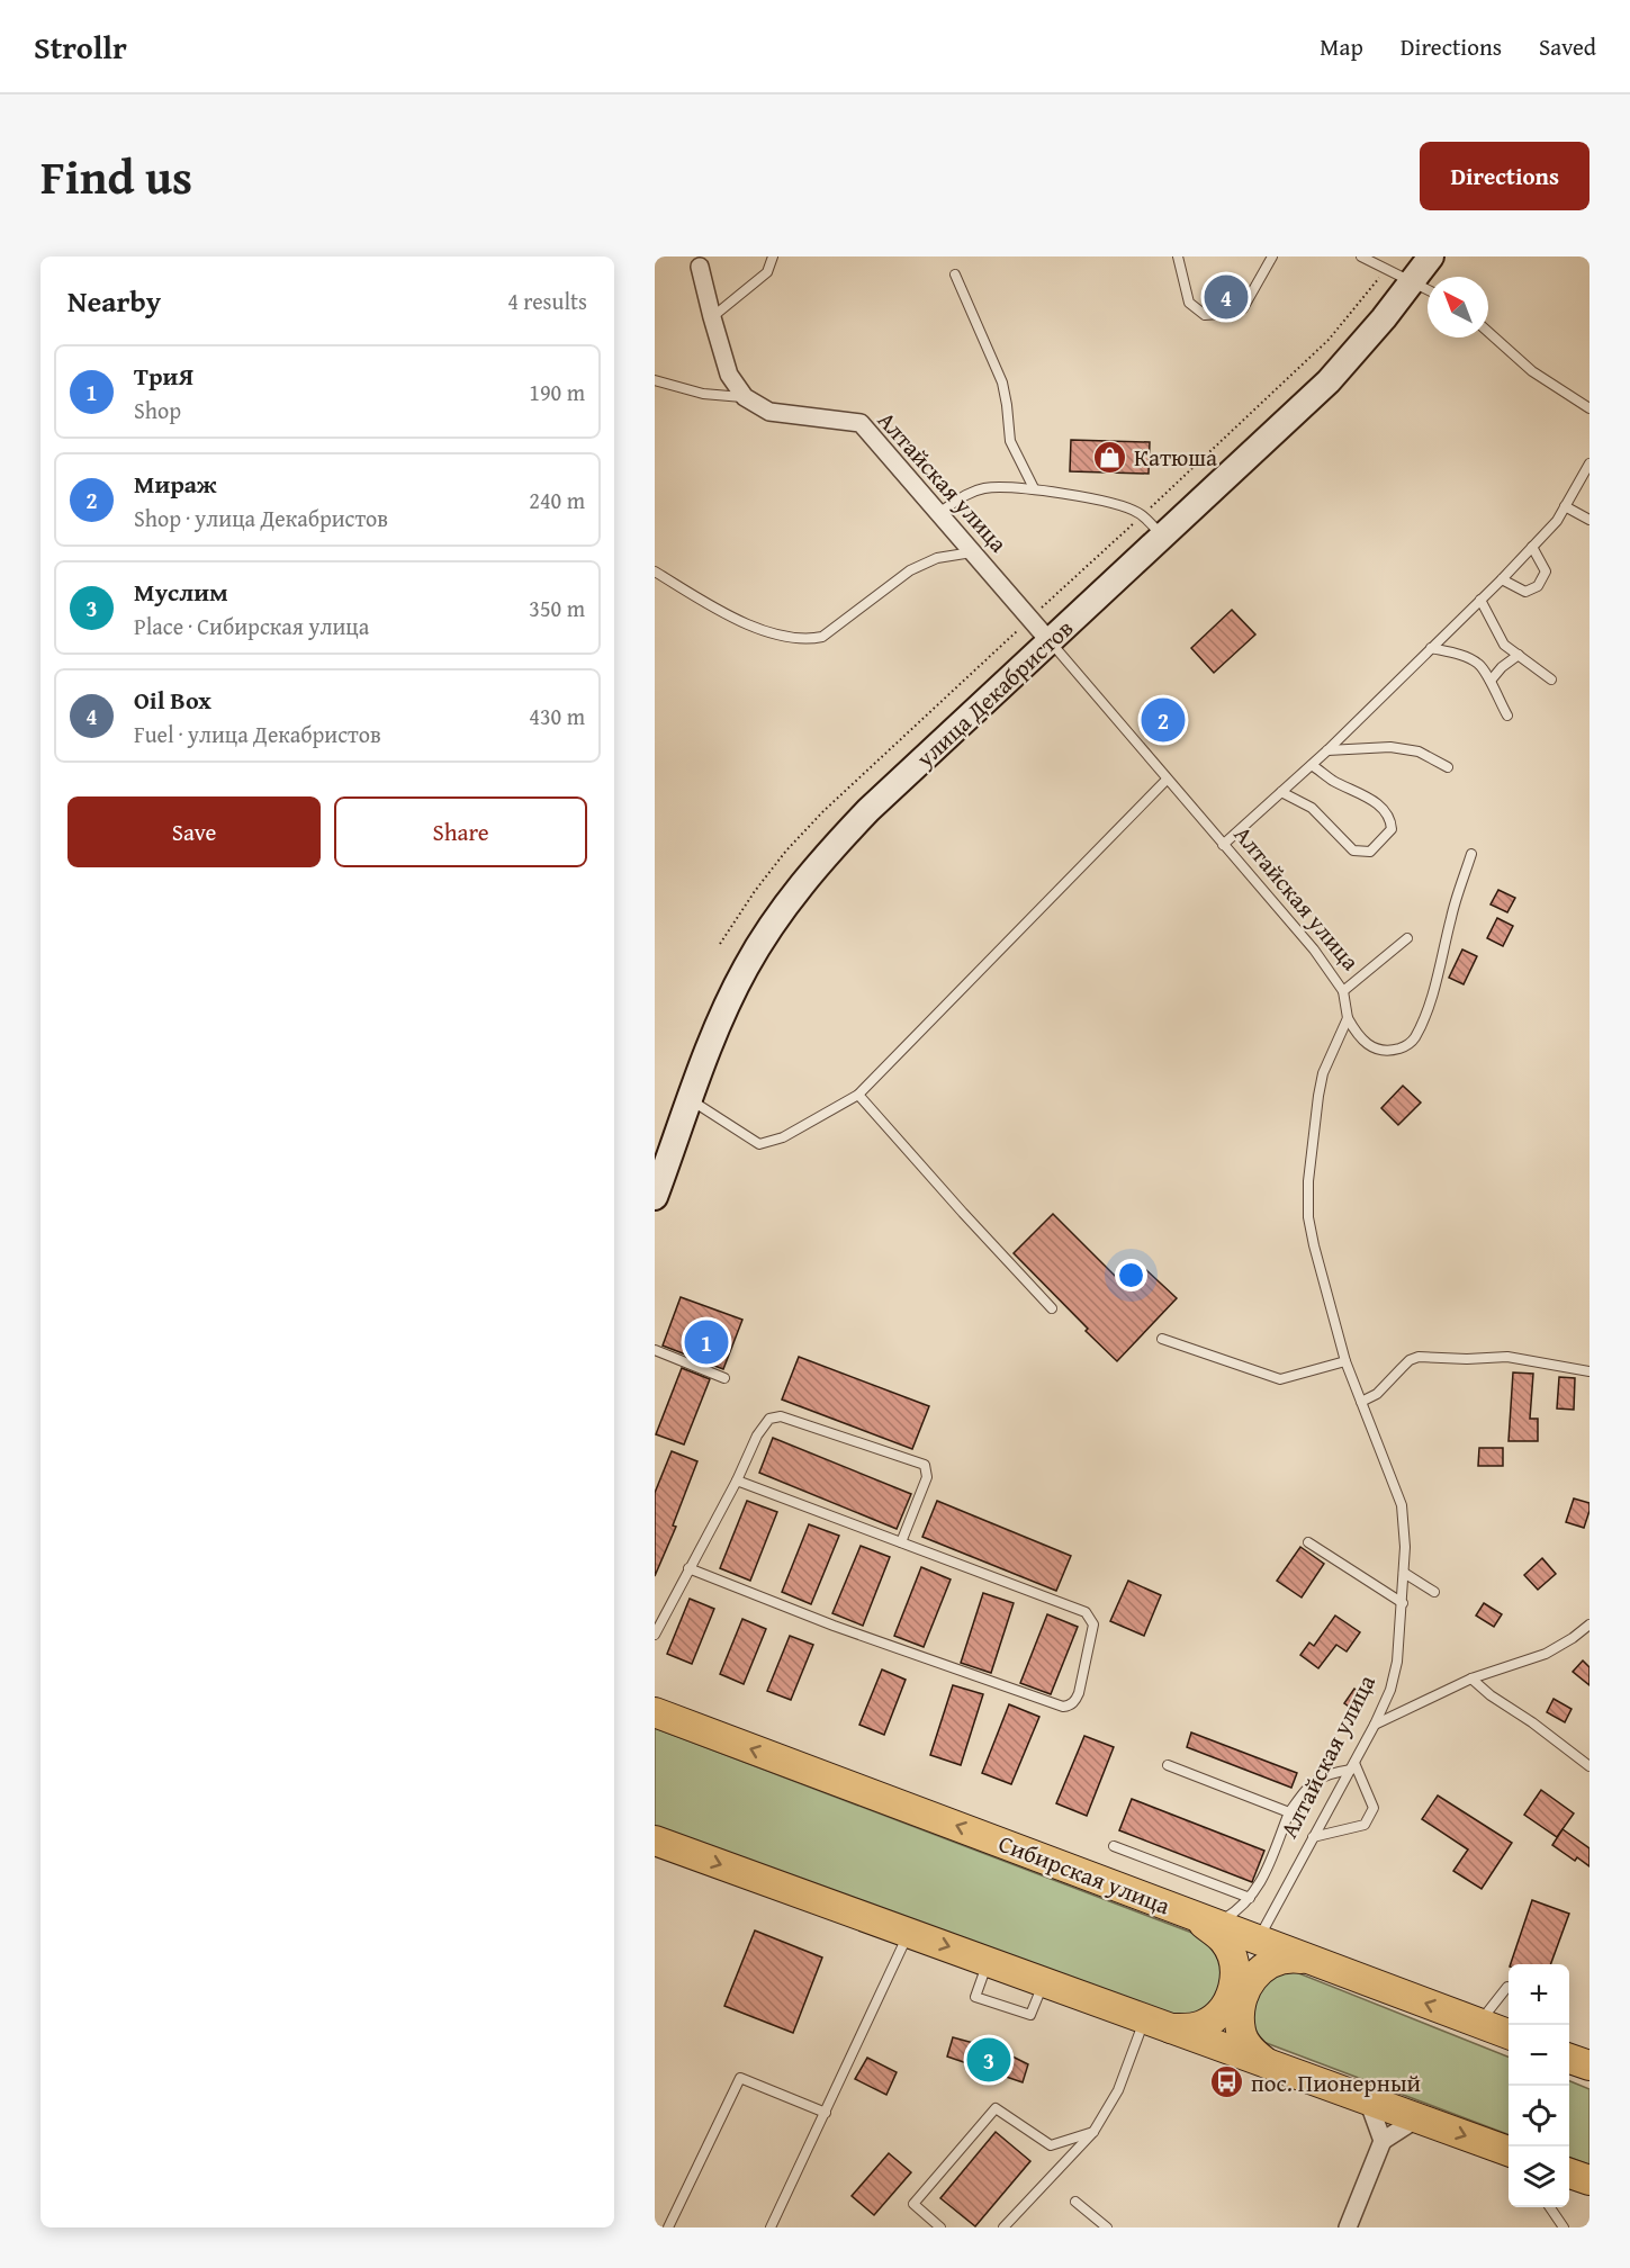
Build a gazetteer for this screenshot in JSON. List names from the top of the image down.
{
  "streets": {
    "main road": ["улица Декабристов", "Сибирская улица"],
    "street": ["Алтайская улица"]
  },
  "crossings": [
    ["Алтайская улица", "улица Декабристов"],
    ["Алтайская улица", "Сибирская улица"]
  ],
  "places": {
    "shop": ["Катюша"],
    "bus stop": ["пос. Пионерный"]
  },
  "north": "top left",
  "page": {
    "header": "Strollr",
    "nav": ["Map", "Directions", "Saved"],
    "title": "Find us",
    "buttons": [
      "Directions",
      ["Save", "Share"]
    ],
    "heading": ["Nearby", "4 results"],
    "pins": [
      "4",
      "2",
      "1",
      "3"
    ],
    "list": [
      {
        "mark": "1",
        "name": "ТриЯ",
        "note": "Shop",
        "value": "190 m"
      },
      {
        "mark": "2",
        "name": "Мираж",
        "note": "Shop · улица Декабристов",
        "value": "240 m"
      },
      {
        "mark": "3",
        "name": "Муслим",
        "note": "Place · Сибирская улица",
        "value": "350 m"
      },
      {
        "mark": "4",
        "name": "Oil Box",
        "note": "Fuel · улица Декабристов",
        "value": "430 m"
      }
    ],
    "map_buttons": ["+", "−"]
  }
}
